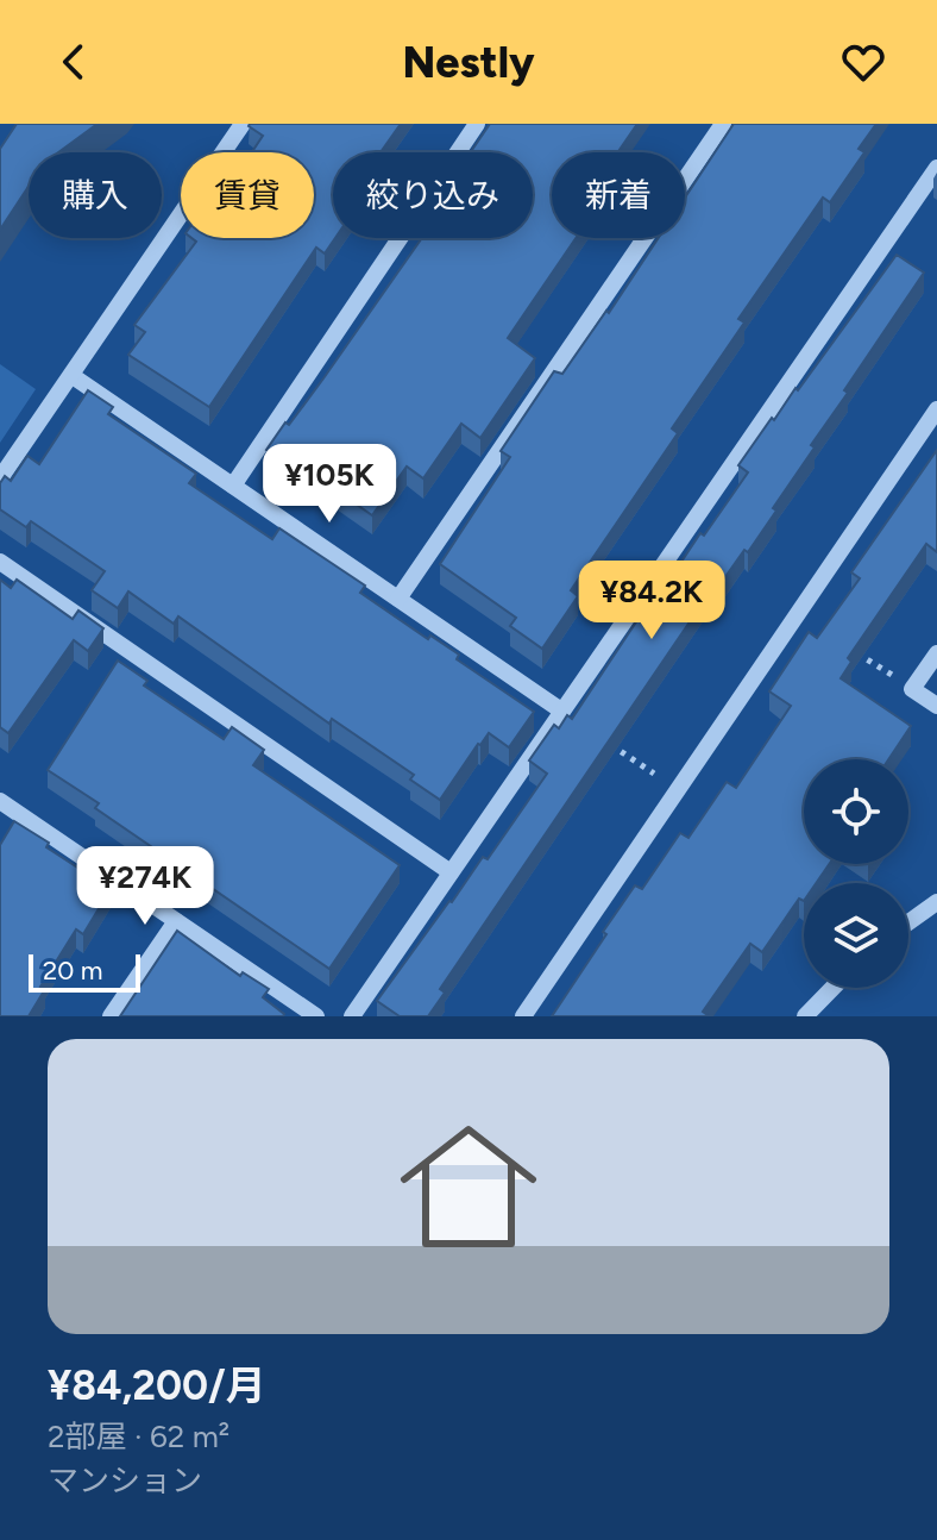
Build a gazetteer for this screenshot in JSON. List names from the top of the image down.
{
  "scale_bar": "20 m",
  "page": {
    "header": "Nestly",
    "chip": [
      "購入",
      "賃貸",
      "絞り込み",
      "新着"
    ],
    "price": ["¥105K", "¥84.2K", "¥274K"],
    "scale": "20 m",
    "list": [
      {
        "name": "¥84,200/月",
        "note": "2部屋 · 62 m² · マンション"
      }
    ]
  }
}
